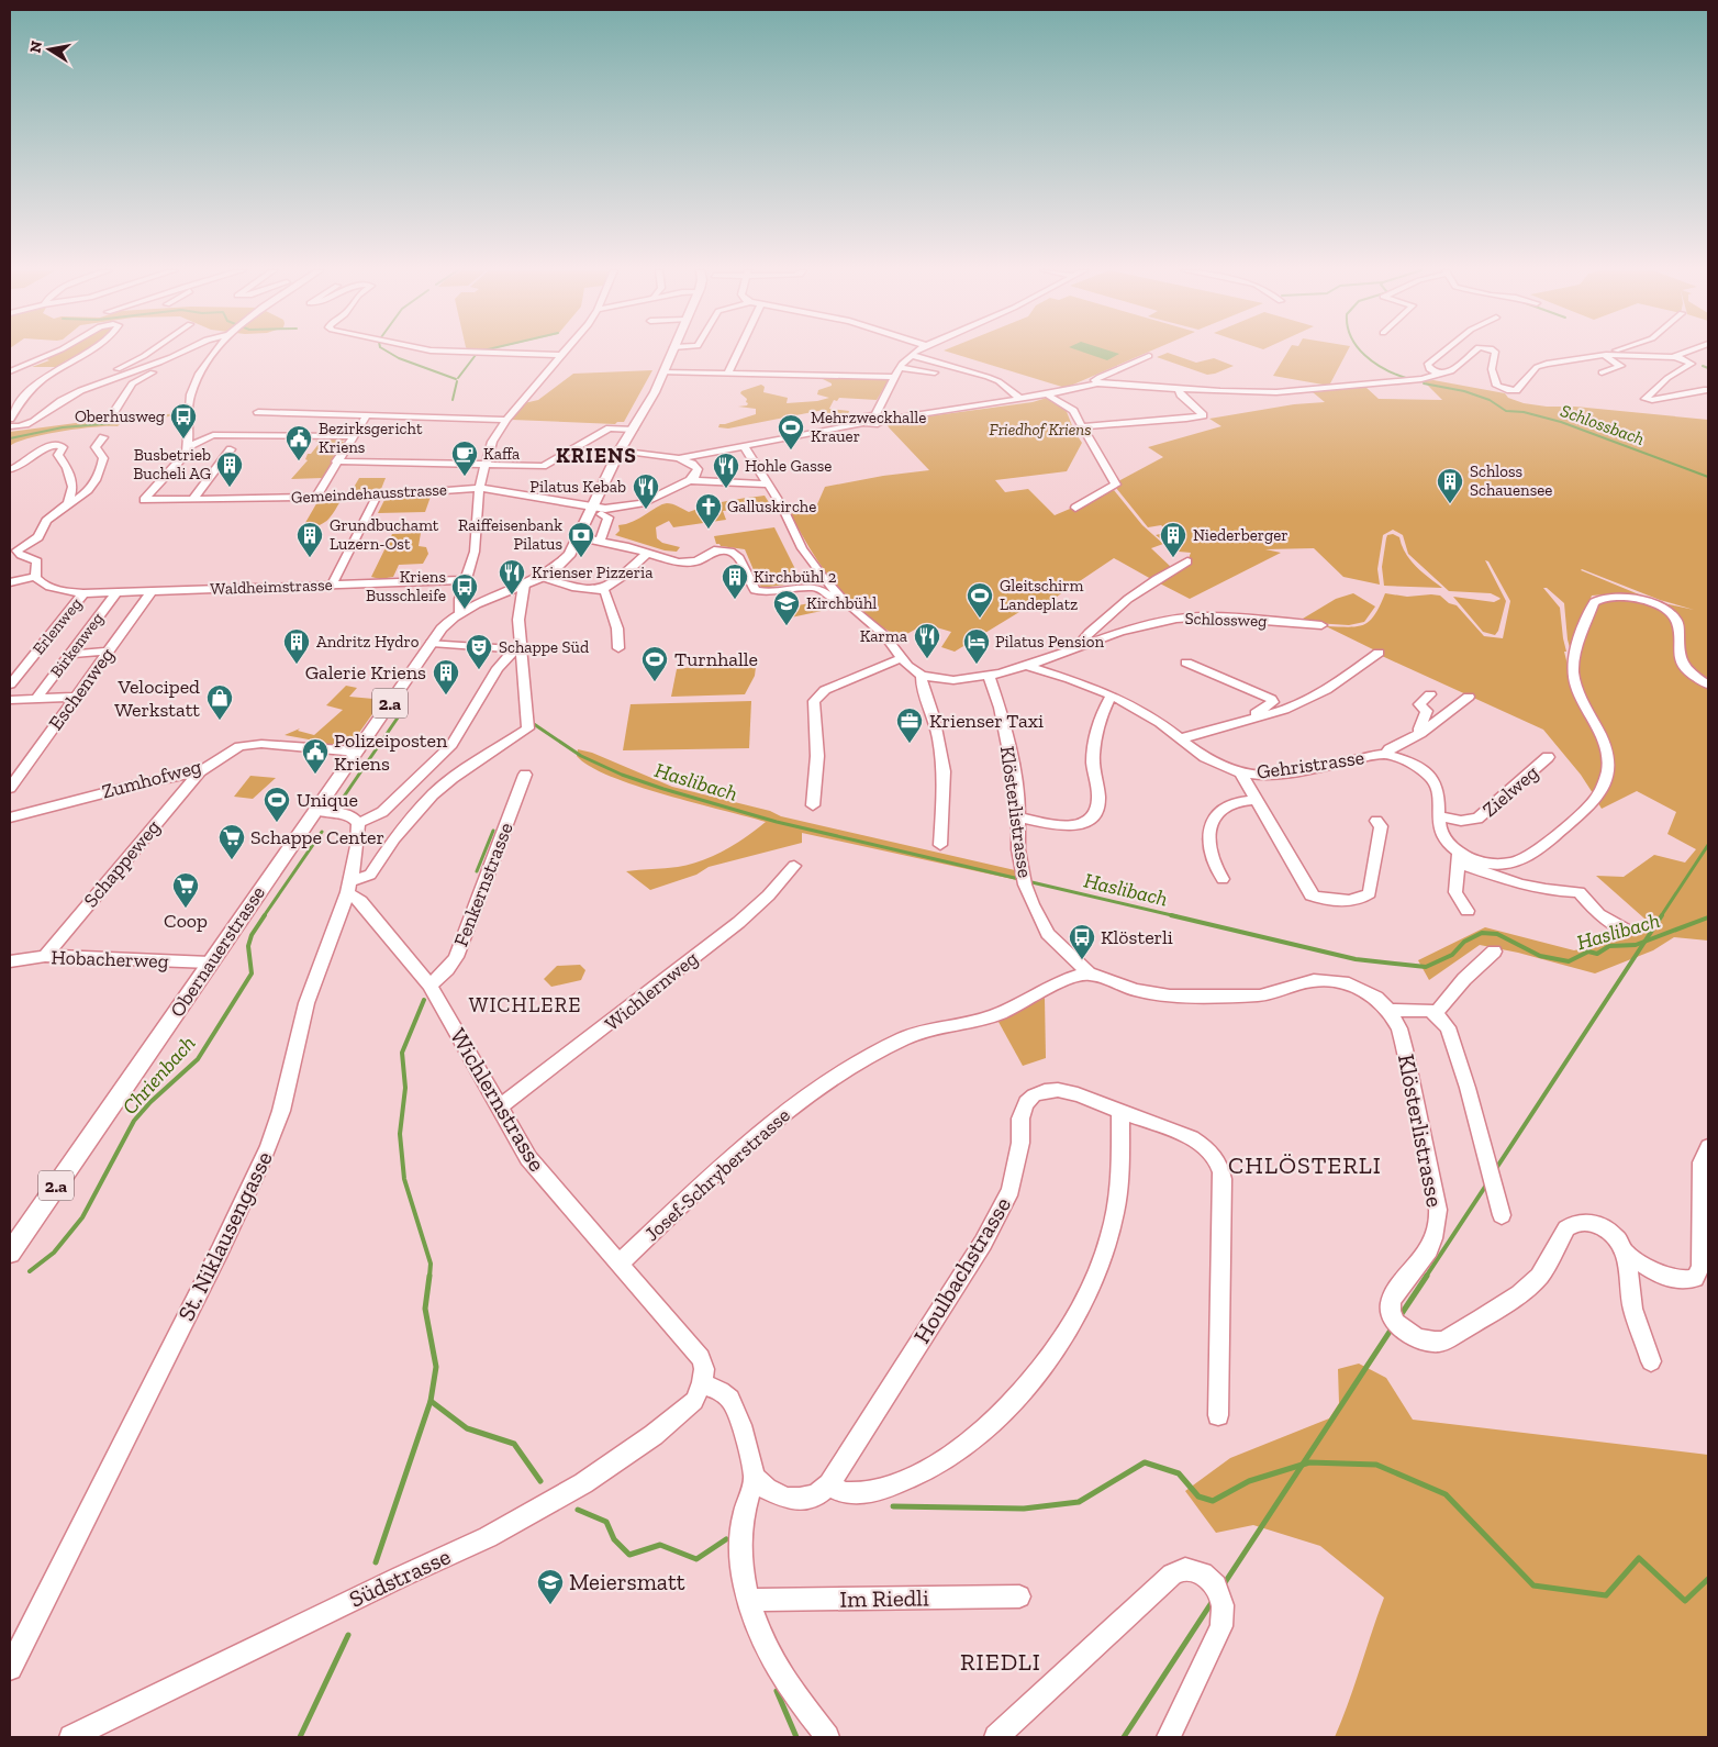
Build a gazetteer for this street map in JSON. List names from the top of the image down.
{
  "streets": {
    "main road": ["2.a", "Obernauerstrasse"],
    "street": [
      "Gemeindehausstrasse",
      "Waldheimstrasse",
      "Schlossweg",
      "Erlenweg",
      "Birkenweg",
      "Eschenweg",
      "Gehristrasse",
      "Zumhofweg",
      "Zielweg",
      "Klösterlistrasse",
      "Schappeweg",
      "Fenkernstrasse",
      "Hobacherweg",
      "Wichlernweg",
      "Wichlernstrasse",
      "Josef-Schryberstrasse",
      "St. Niklausengasse",
      "Houlbachstrasse",
      "Südstrasse",
      "Im Riedli"
    ]
  },
  "crossings": [
    ["Gemeindehausstrasse", "2.a"],
    ["Waldheimstrasse", "Erlenweg"],
    ["Waldheimstrasse", "Birkenweg"],
    ["Waldheimstrasse", "Eschenweg"],
    ["Schlossweg", "Gehristrasse"],
    ["Schlossweg", "Klösterlistrasse"],
    ["2.a", "Obernauerstrasse"],
    ["Gehristrasse", "Zielweg"],
    ["Zumhofweg", "Schappeweg"],
    ["Zumhofweg", "Obernauerstrasse"],
    ["Klösterlistrasse", "Josef-Schryberstrasse"],
    ["Schappeweg", "Hobacherweg"],
    ["Fenkernstrasse", "Wichlernstrasse"],
    ["Obernauerstrasse", "Hobacherweg"],
    ["Wichlernweg", "Wichlernstrasse"],
    ["Wichlernstrasse", "Josef-Schryberstrasse"],
    ["Wichlernstrasse", "St. Niklausengasse"],
    ["Wichlernstrasse", "Südstrasse"]
  ],
  "districts": [
    "KRIENS",
    "WICHLERE",
    "CHLÖSTERLI",
    "RIEDLI"
  ],
  "water": ["Schlossbach", "Haslibach", "Chrienbach"],
  "parks": ["Friedhof Kriens"],
  "places": {
    "bus stop": ["Oberhusweg", "Kriens Busschleife", "Klösterli"],
    "sports": [
      "Mehrzweckhalle Krauer",
      "Gleitschirm Landeplatz",
      "Turnhalle",
      "Unique"
    ],
    "public building": ["Bezirksgericht Kriens", "Polizeiposten Kriens"],
    "cafe": ["Kaffa"],
    "building": [
      "Busbetrieb Bucheli AG",
      "Schloss Schauensee",
      "Grundbuchamt Luzern-Ost",
      "Niederberger",
      "Kirchbühl 2",
      "Andritz Hydro",
      "Galerie Kriens"
    ],
    "restaurant": [
      "Hohle Gasse",
      "Pilatus Kebab",
      "Krienser Pizzeria",
      "Karma"
    ],
    "church": ["Galluskirche"],
    "bank": ["Raiffeisenbank Pilatus"],
    "school or university": ["Kirchbühl", "Meiersmatt"],
    "hotel": ["Pilatus Pension"],
    "theatre": ["Schappe Süd"],
    "shop": ["Velociped Werkstatt"],
    "office": ["Krienser Taxi"],
    "supermarket": ["Schappe Center", "Coop"]
  },
  "north": "left"
}
